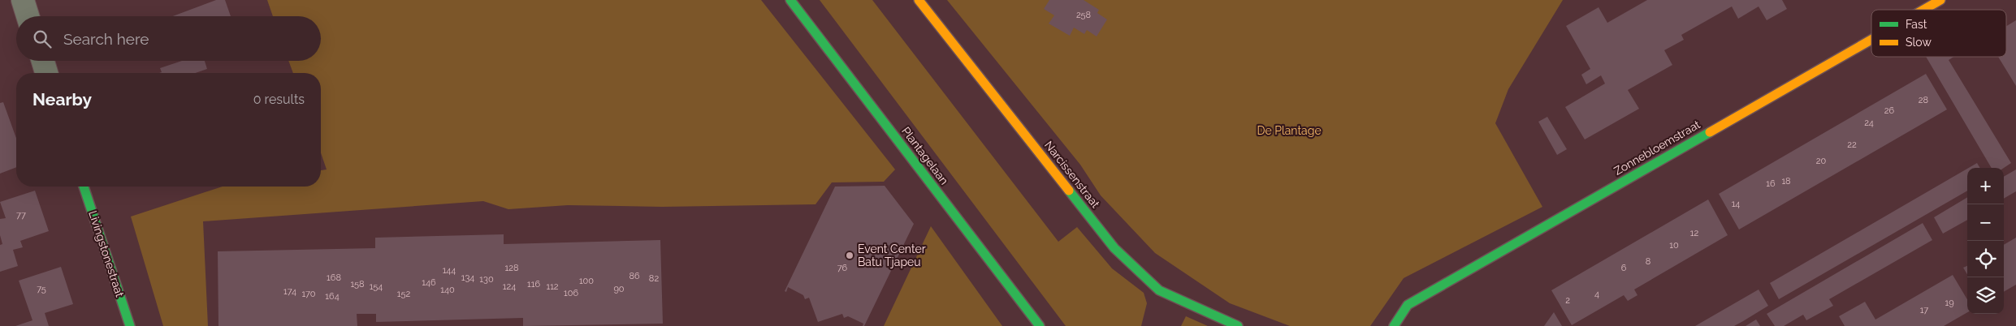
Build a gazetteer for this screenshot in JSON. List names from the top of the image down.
{
  "streets": {
    "street": [
      "Zonnebloemstraat",
      "Plantagelaan",
      "Narcissenstraat",
      "Livingstonestraat"
    ]
  },
  "parks": ["De Plantage"],
  "places": ["Event Center Batu Tjapeu"],
  "house_numbers": [
    "258",
    "28",
    "26",
    "24",
    "22",
    "20",
    "18",
    "16",
    "14",
    "77",
    "12",
    "10",
    "8",
    "128",
    "76",
    "6",
    "144",
    "86",
    "168",
    "134",
    "82",
    "130",
    "100",
    "146",
    "158",
    "116",
    "154",
    "124",
    "112",
    "75",
    "90",
    "140",
    "174",
    "106",
    "170",
    "152",
    "4",
    "164",
    "2",
    "19",
    "17"
  ],
  "legend": ["Fast", "Slow"],
  "page": {
    "search": "Search here",
    "heading": ["Nearby", "0 results"],
    "map_buttons": ["+", "−"]
  }
}
